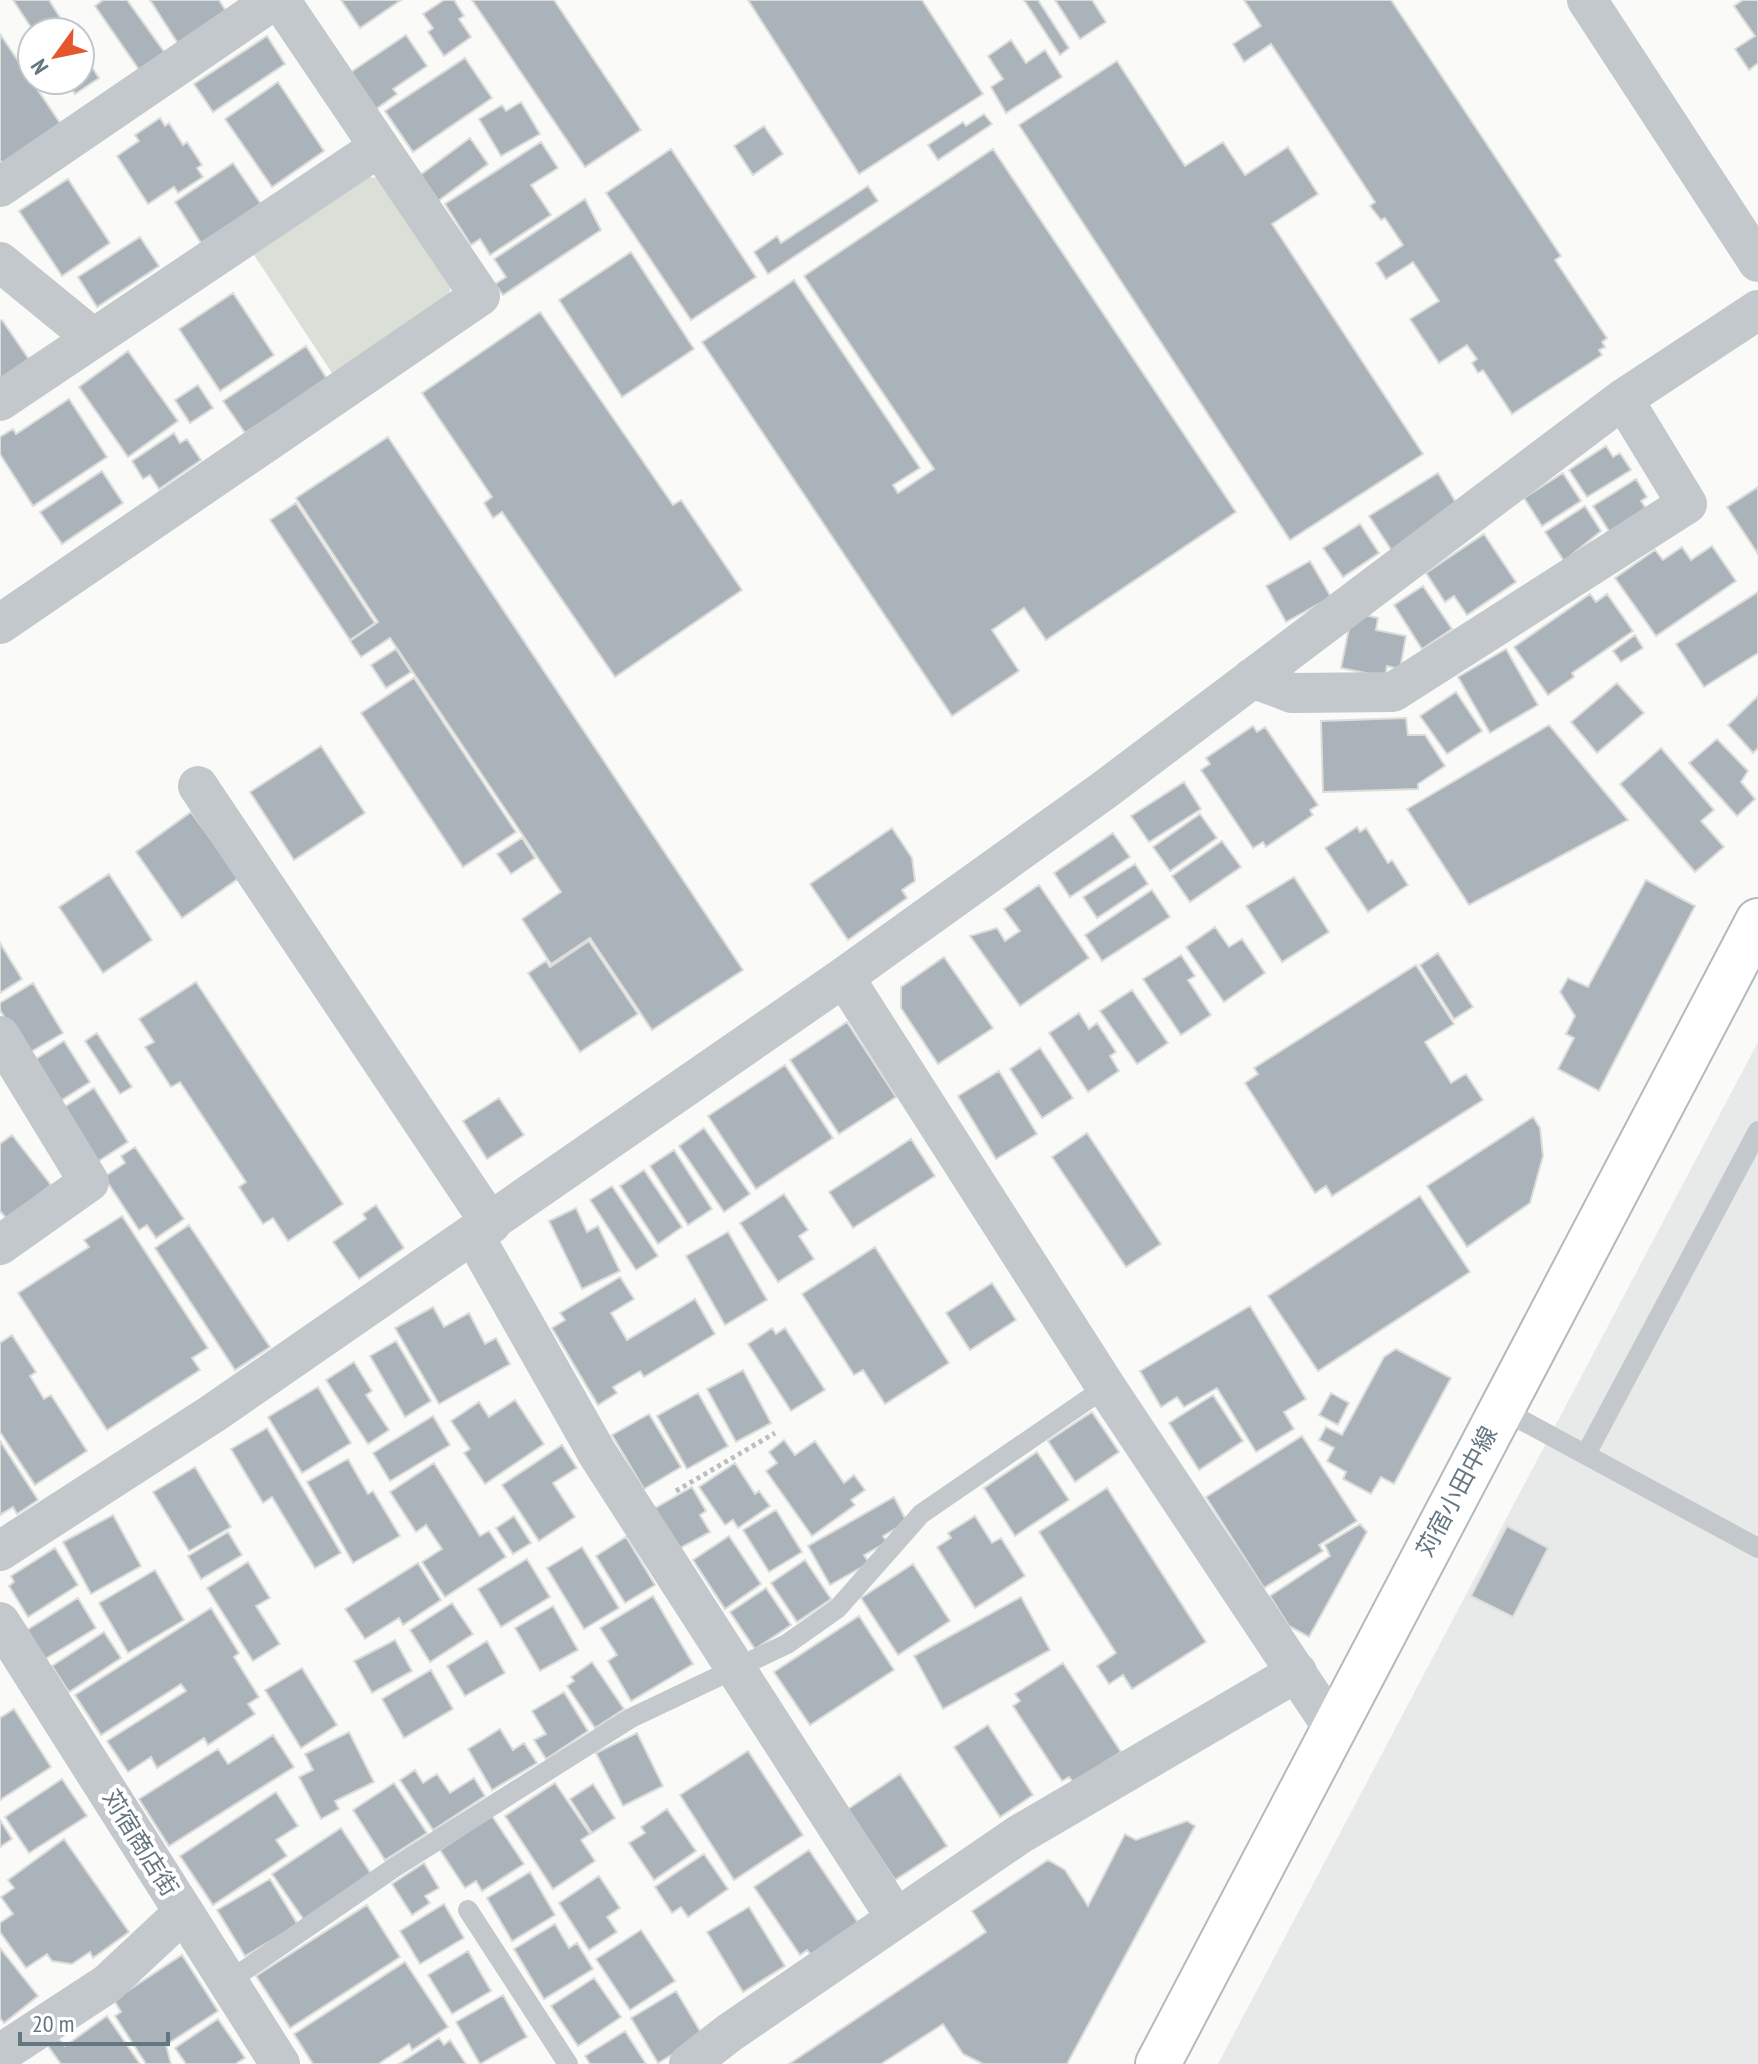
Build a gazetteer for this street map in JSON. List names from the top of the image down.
{
  "streets": {
    "street": ["苅宿小田中線", "苅宿商店街"]
  },
  "scale_bar": "20 m",
  "north": "bottom left"
}
